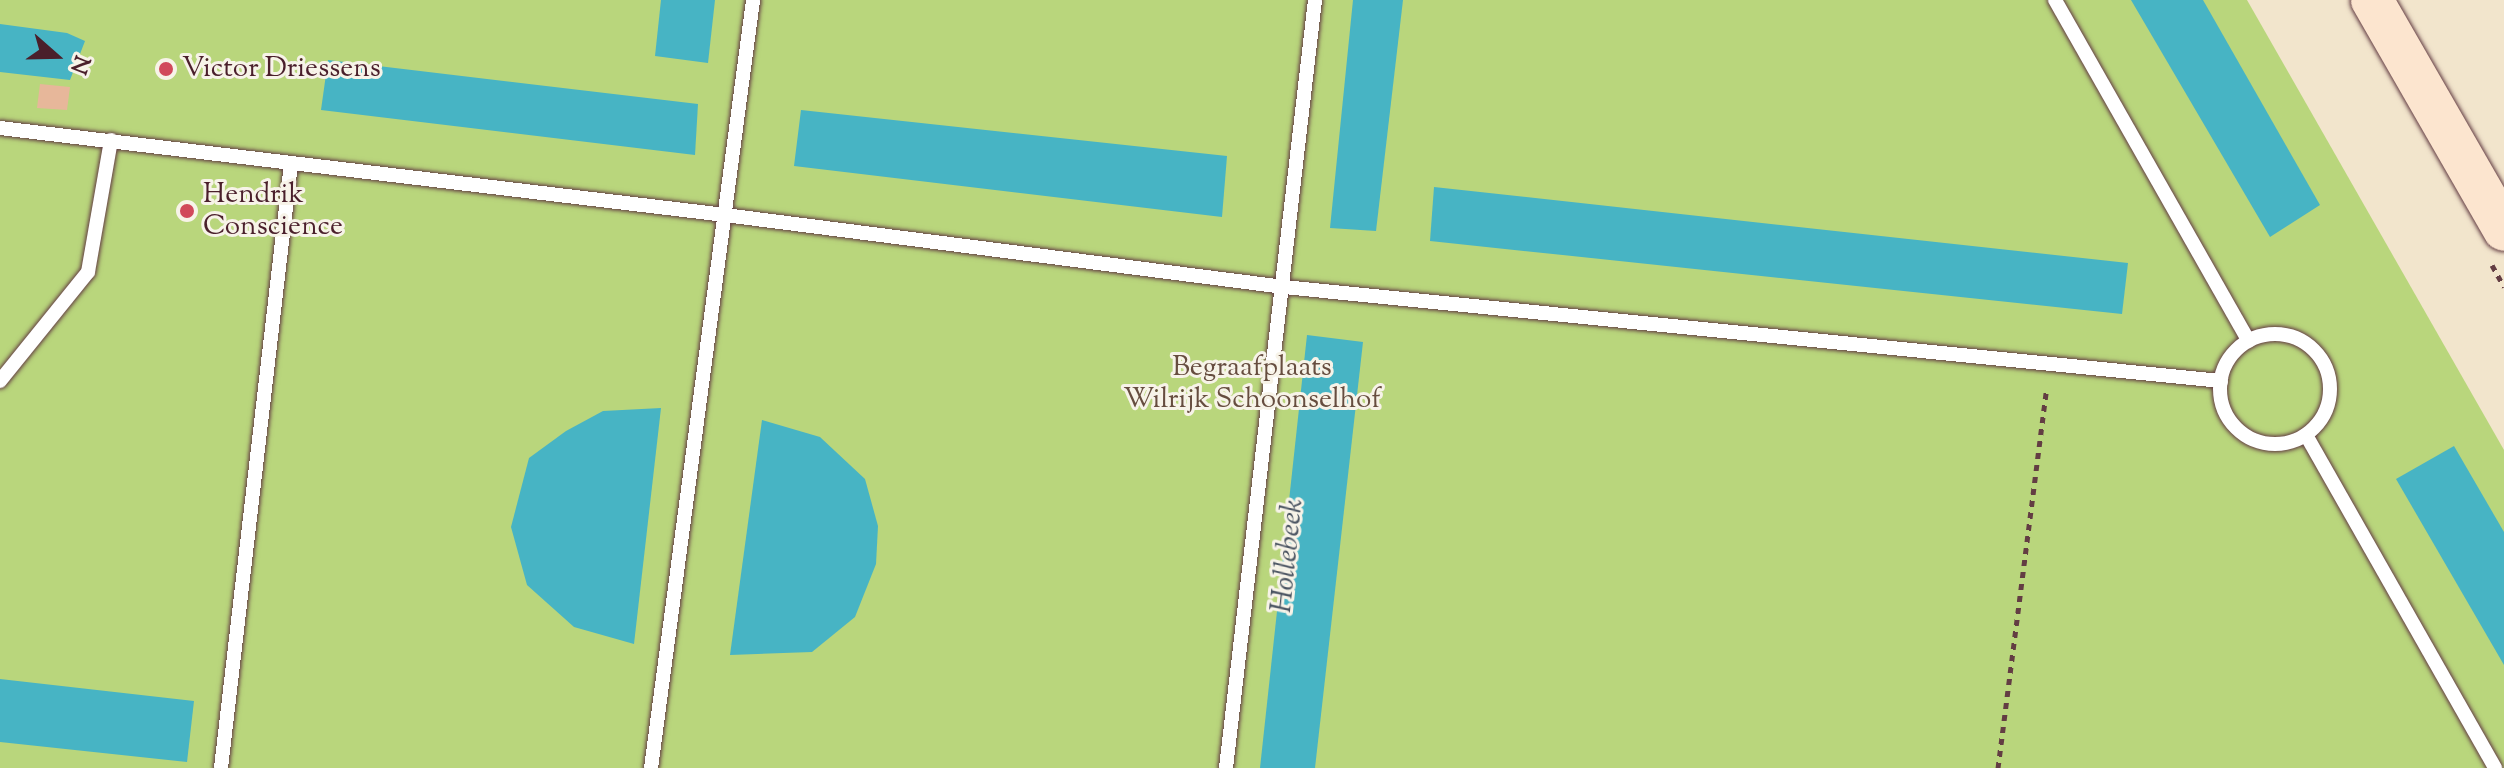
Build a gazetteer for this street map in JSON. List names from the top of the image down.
{
  "water": ["Hollebeek"],
  "parks": ["Begraafplaats Wilrijk Schoonselhof"],
  "places": ["Victor Driessens", "Hendrik Conscience"],
  "north": "right"
}
